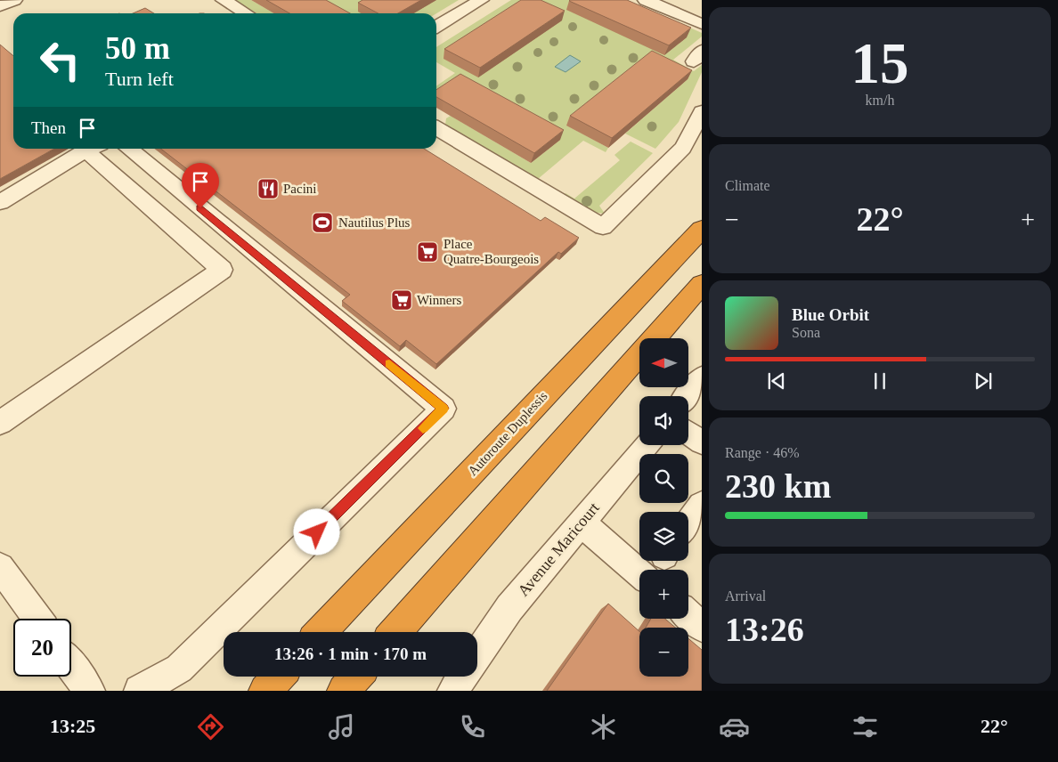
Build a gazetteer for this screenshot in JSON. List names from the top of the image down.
{
  "streets": {
    "highway": ["Autoroute Duplessis"],
    "street": ["Avenue Maricourt"]
  },
  "places": {
    "restaurant": ["Pacini"],
    "sports": ["Nautilus Plus"],
    "supermarket": ["Place Quatre-Bourgeois", "Winners"]
  },
  "north": "left",
  "page": {
    "tile": [
      ["15", "km/h"],
      "Climate",
      ["Range · 46%", "230 km"],
      ["Arrival", "13:26"]
    ],
    "turn": ["50 m", "Turn left"],
    "then": "Then",
    "heat": ["−", "22°", "+"],
    "song": ["Blue Orbit", "Sona"],
    "map_buttons": ["+", "−"],
    "limit": "20",
    "trip": "13:26 · 1 min · 170 m",
    "tabs": ["13:25", "22°"]
  }
}
